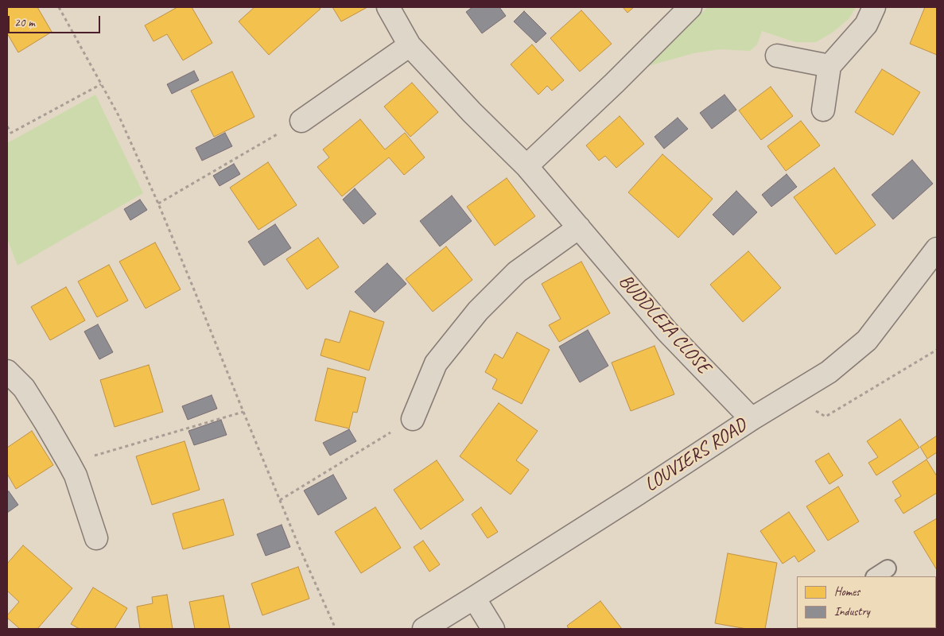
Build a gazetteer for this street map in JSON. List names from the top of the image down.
{
  "streets": {
    "street": ["BUDDLEIA CLOSE", "LOUVIERS ROAD"]
  },
  "crossings": [
    ["BUDDLEIA CLOSE", "LOUVIERS ROAD"]
  ],
  "legend": ["Homes", "Industry"],
  "scale_bar": "20 m"
}
